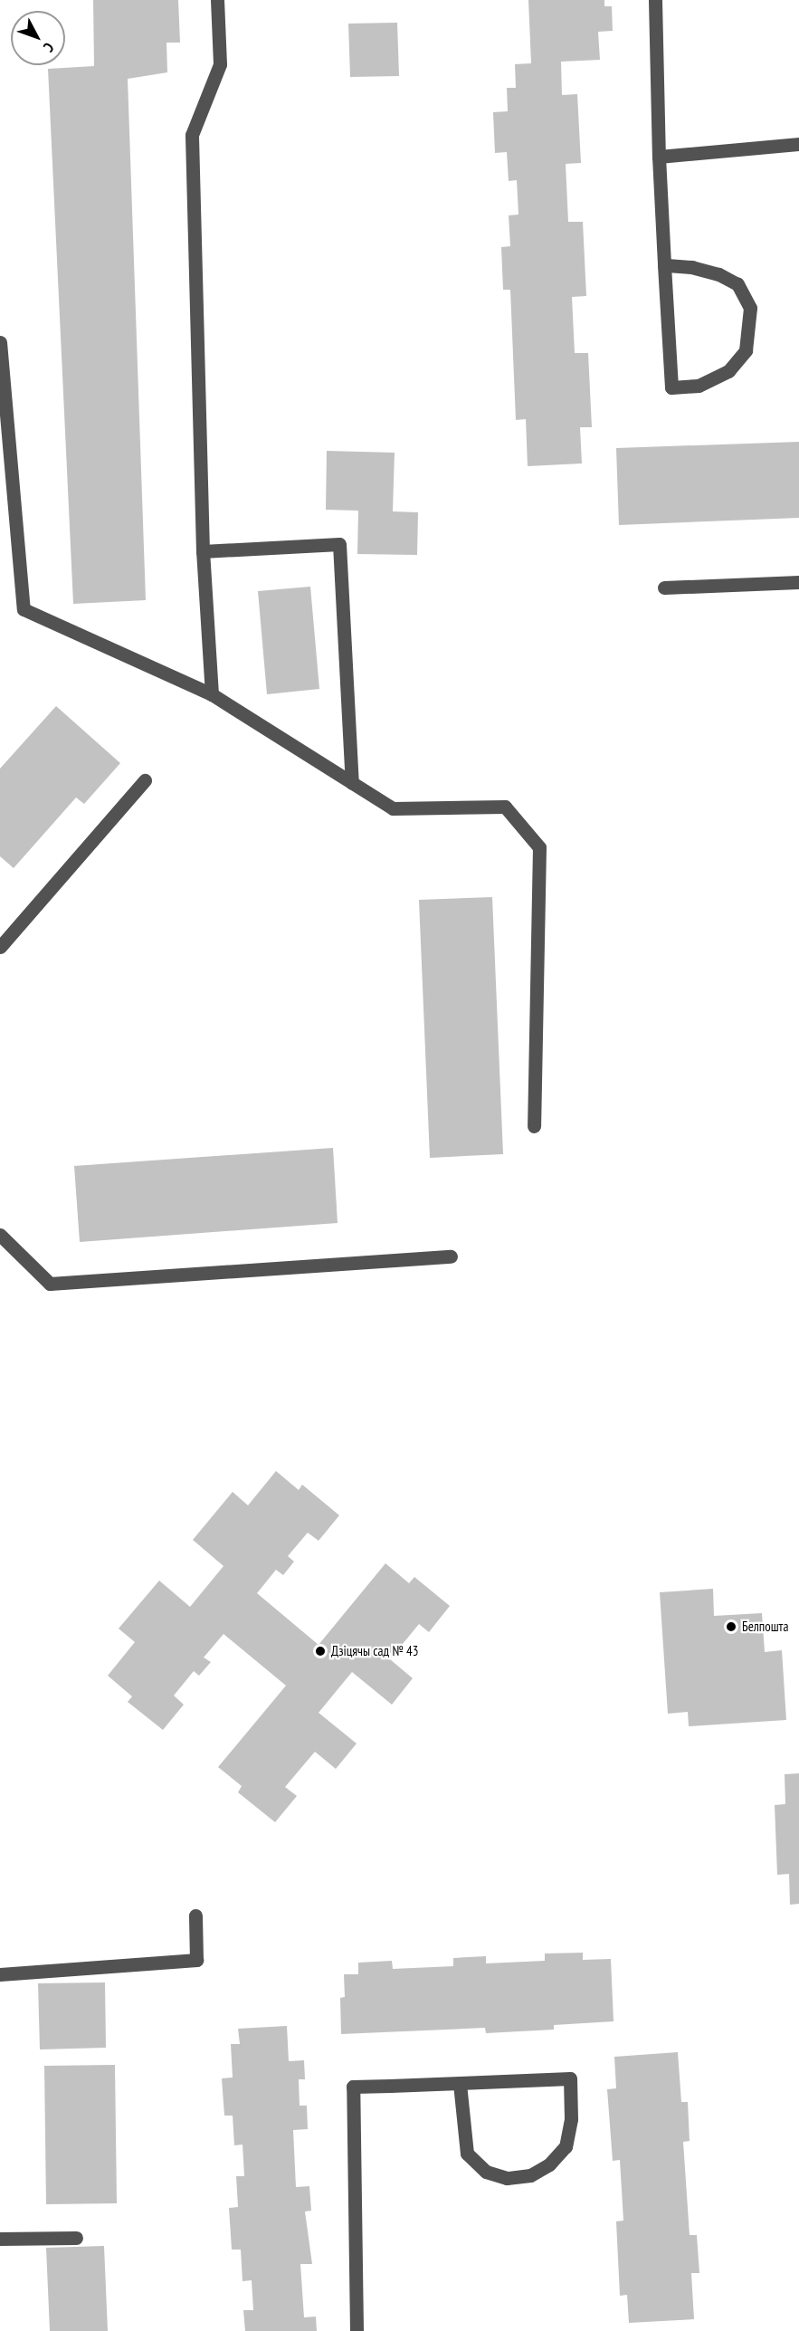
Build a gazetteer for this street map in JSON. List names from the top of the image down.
{
  "places": ["Белпошта", "Дзіцячы сад № 43"],
  "north": "bottom right"
}
